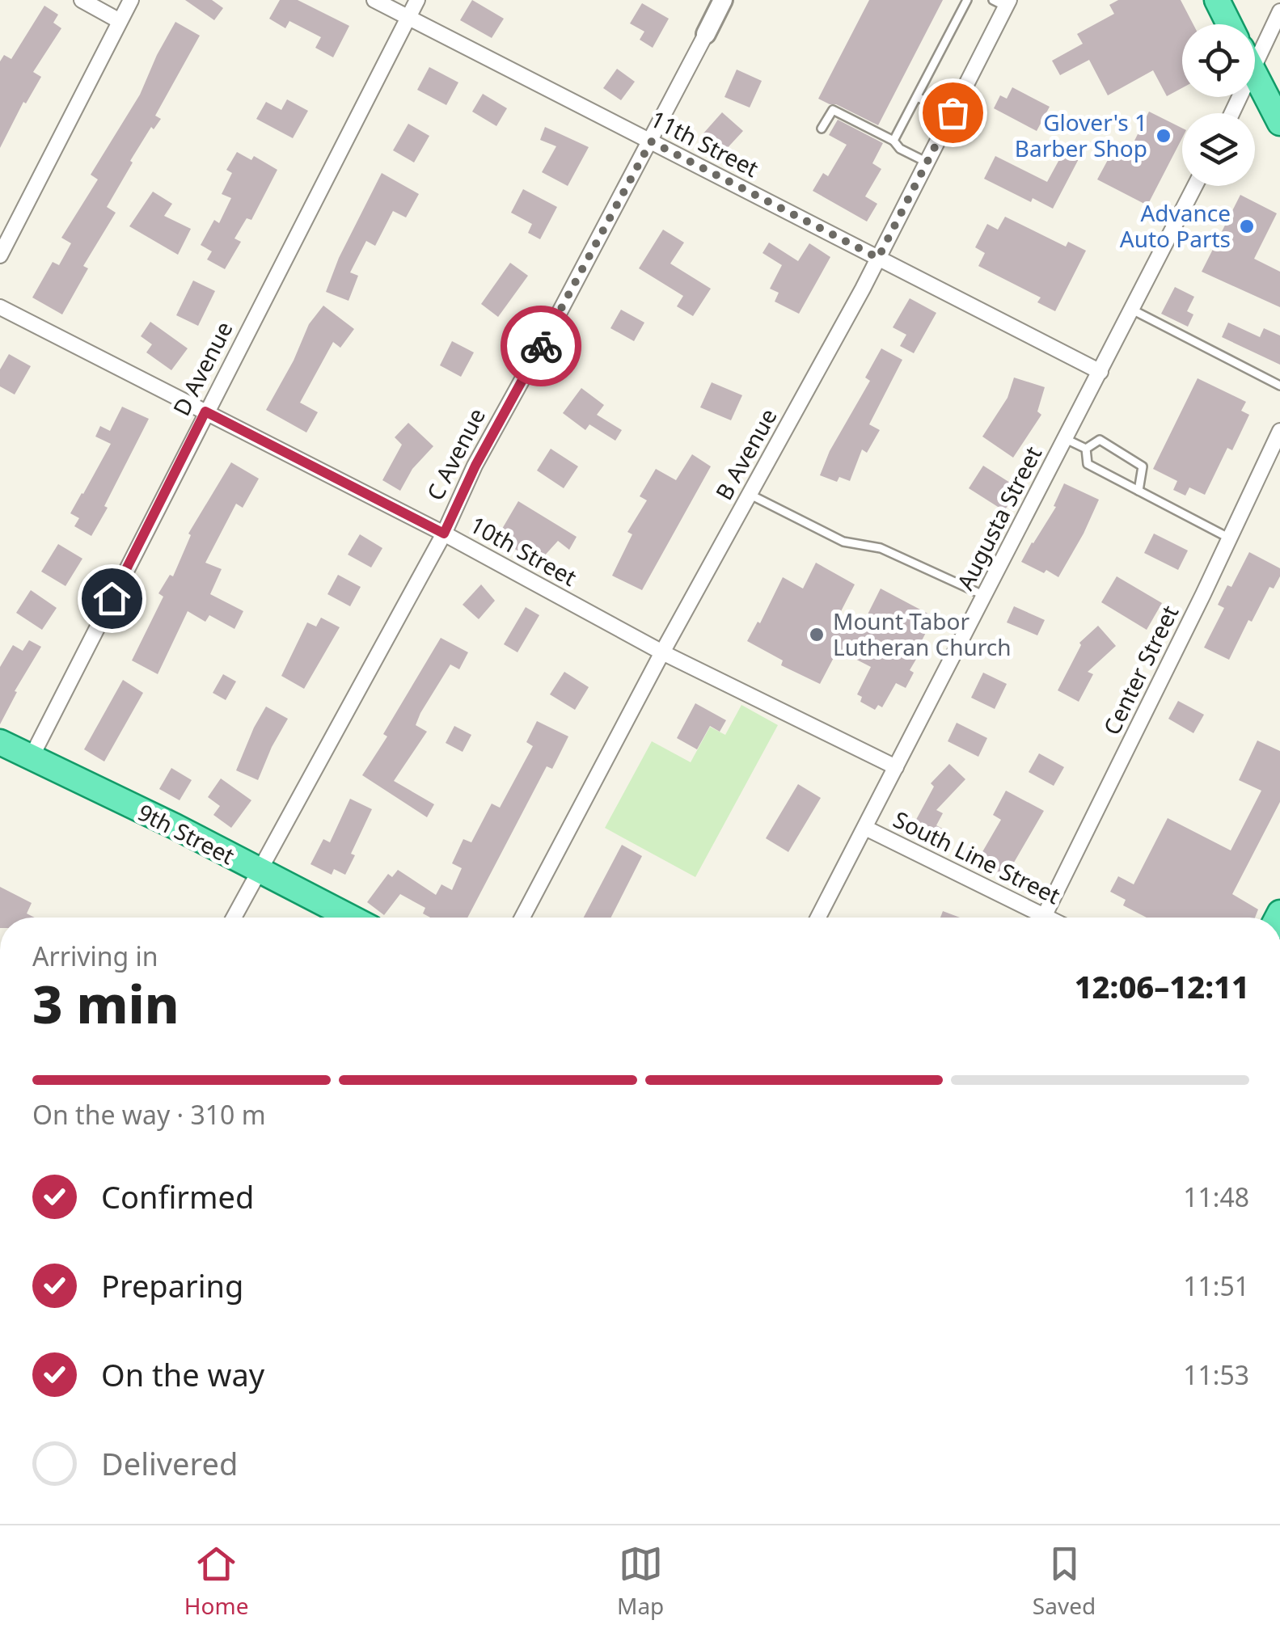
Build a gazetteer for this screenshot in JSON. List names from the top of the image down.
{
  "streets": {
    "main road": ["9th Street"],
    "street": [
      "11th Street",
      "D Avenue",
      "C Avenue",
      "B Avenue",
      "Augusta Street",
      "10th Street",
      "Center Street",
      "South Line Street"
    ]
  },
  "crossings": [
    ["11th Street", "D Avenue"],
    ["11th Street", "C Avenue"],
    ["11th Street", "B Avenue"],
    ["11th Street", "Augusta Street"],
    ["D Avenue", "10th Street"],
    ["D Avenue", "9th Street"],
    ["C Avenue", "10th Street"],
    ["C Avenue", "9th Street"],
    ["B Avenue", "10th Street"],
    ["Augusta Street", "10th Street"],
    ["Augusta Street", "South Line Street"]
  ],
  "places": ["Glover's 1 Barber Shop", "Advance Auto Parts", "Mount Tabor Lutheran Church"],
  "page": {
    "heading": ["3 min", "Arriving in", "12:06–12:11"],
    "bar": "On the way · 310 m",
    "list": [
      ["Confirmed", "11:48"],
      ["Preparing", "11:51"],
      ["On the way", "11:53"],
      "Delivered"
    ],
    "tabs": ["Home", "Map", "Saved"]
  }
}
